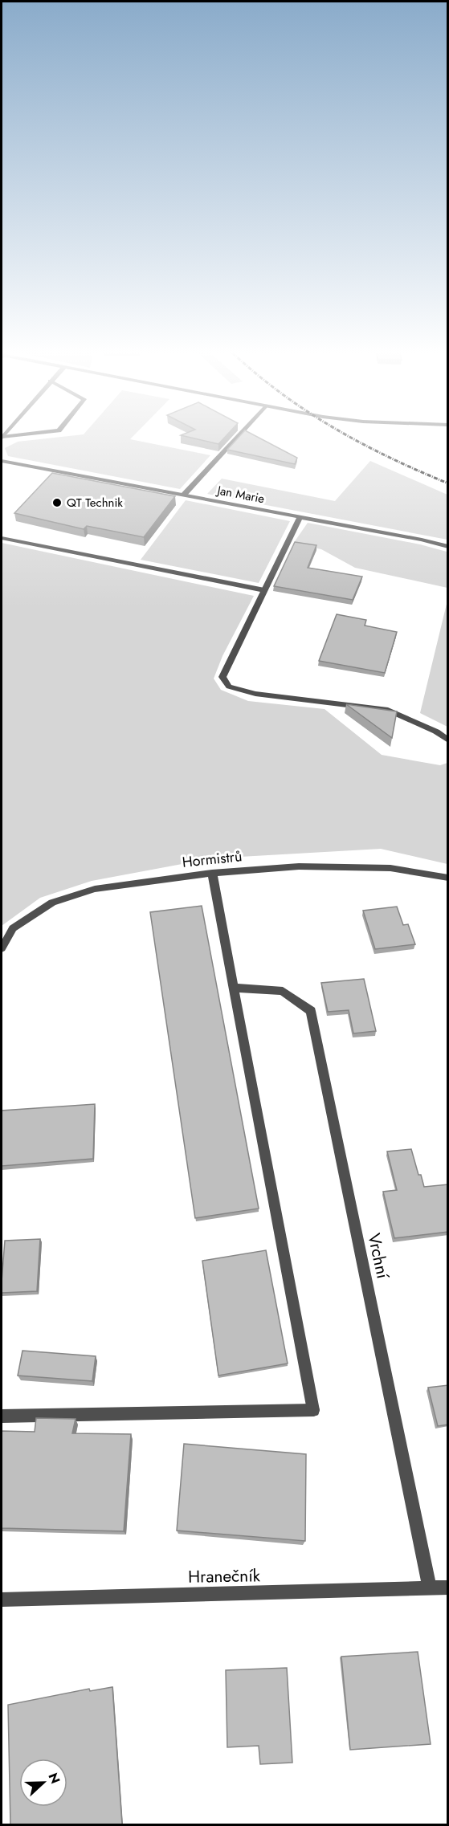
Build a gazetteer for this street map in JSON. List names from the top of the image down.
{
  "streets": {
    "street": [
      "Jan Marie",
      "Hormistrů",
      "Vrchní",
      "Hranečník"
    ]
  },
  "crossings": [
    ["Vrchní", "Hranečník"]
  ],
  "places": ["QT Technik"],
  "north": "right"
}
